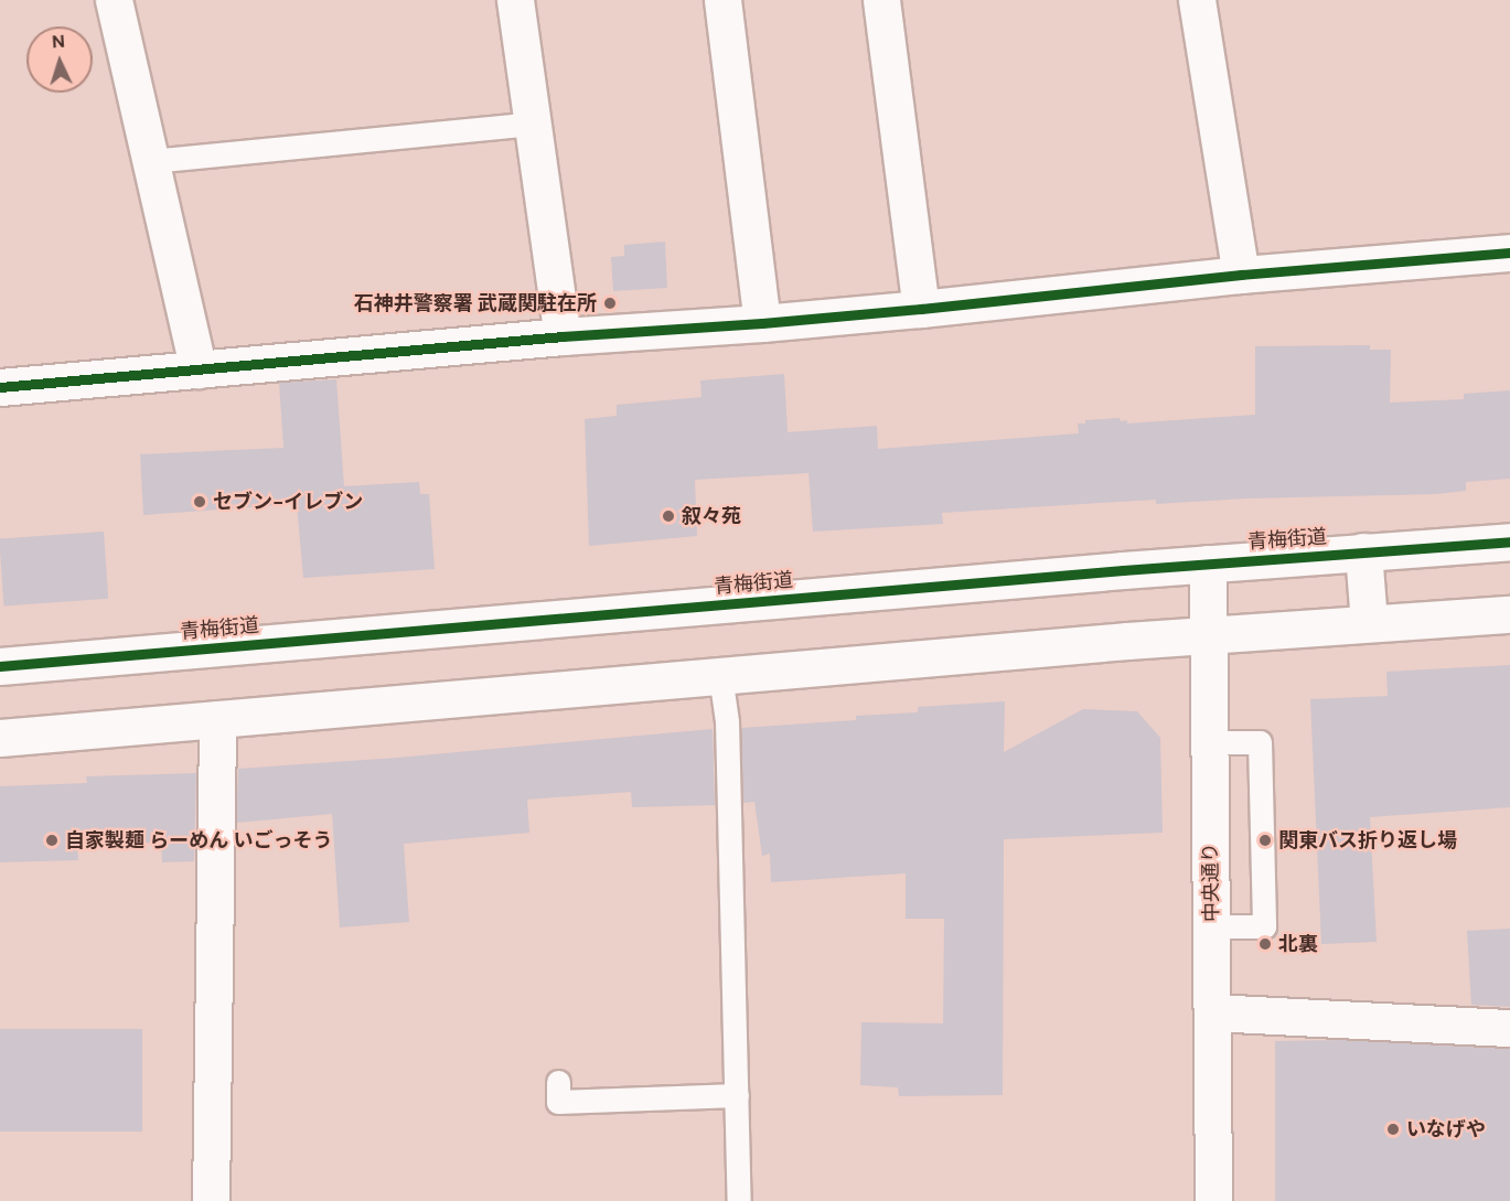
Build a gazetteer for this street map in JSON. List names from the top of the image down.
{
  "streets": {
    "street": ["青梅街道", "中央通り"]
  },
  "crossings": [
    ["青梅街道", "中央通り"]
  ],
  "places": [
    "石神井警察署 武蔵関駐在所",
    "セブン-イレブン",
    "叙々苑",
    "自家製麺 らーめん いごっそう",
    "関東バス折り返し場",
    "北裏",
    "いなげや"
  ],
  "north": "top"
}
